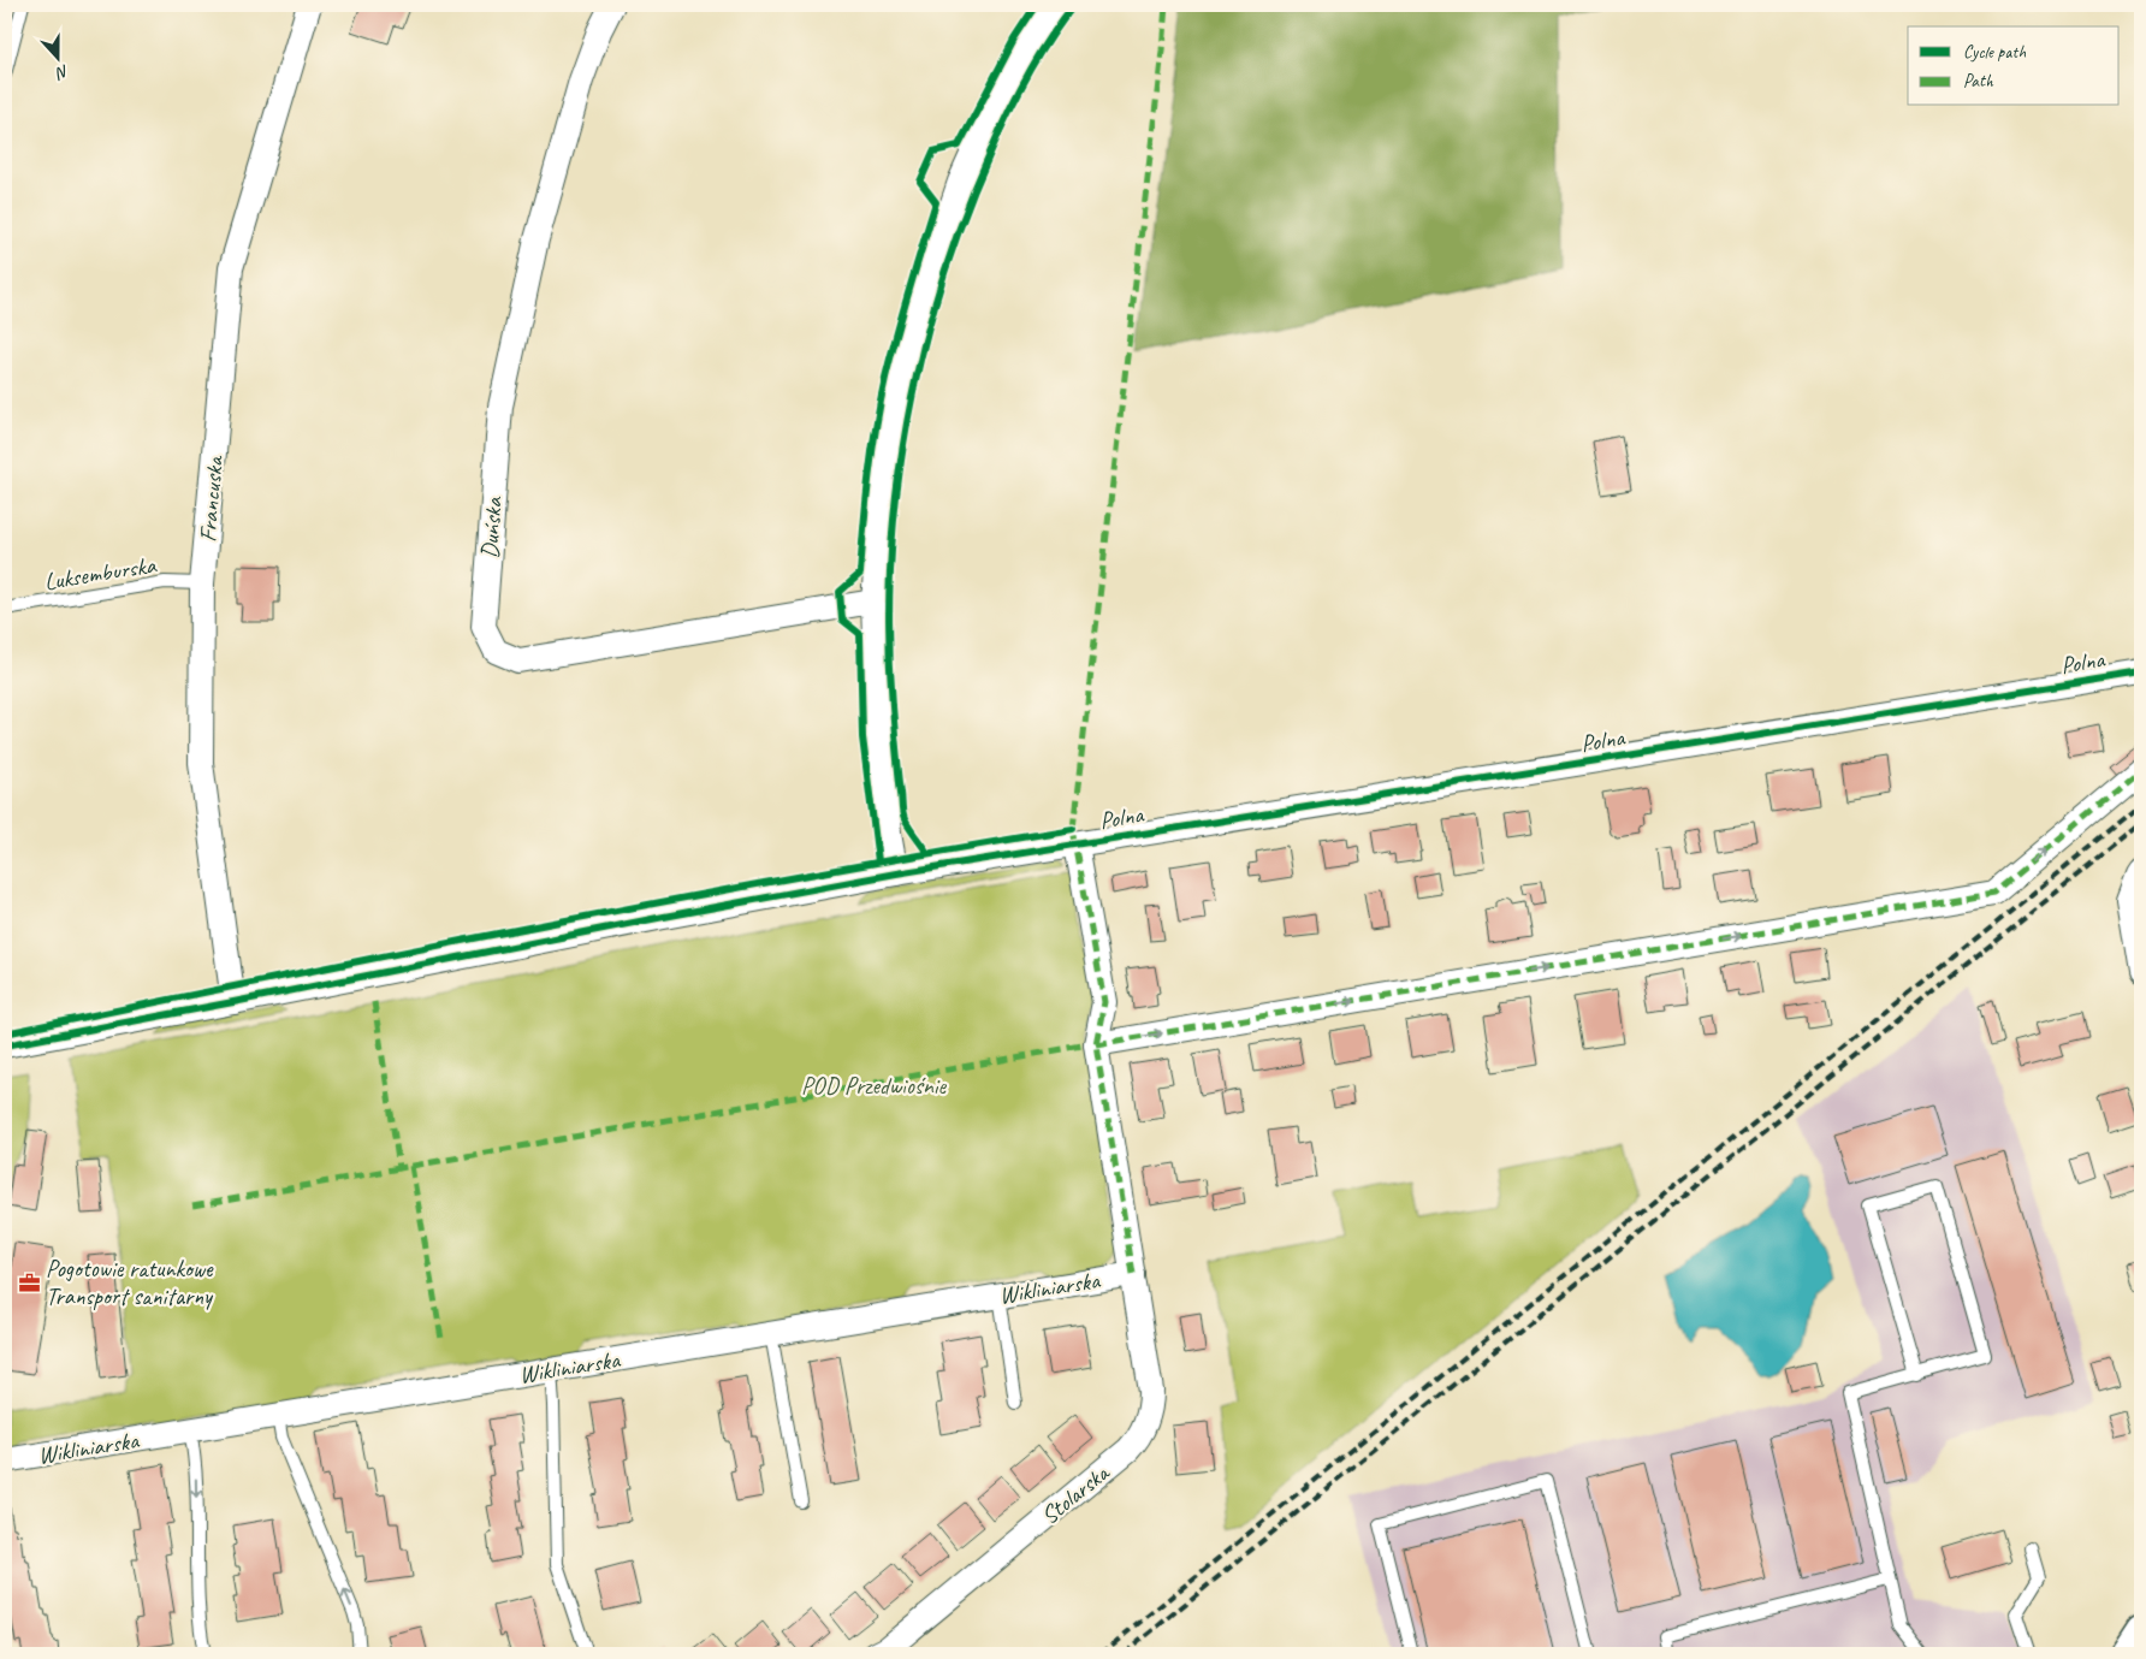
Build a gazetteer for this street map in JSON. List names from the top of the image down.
{
  "streets": {
    "street": [
      "Francuska",
      "Duńska",
      "Polna",
      "Wikliniarska",
      "Stolarska"
    ],
    "lane": ["Luksemburska"]
  },
  "crossings": [
    ["Francuska", "Luksemburska"],
    ["Francuska", "Polna"],
    ["Polna", "Wikliniarska"],
    ["Polna", "Stolarska"],
    ["Wikliniarska", "Stolarska"]
  ],
  "parks": ["POD Przedwiośnie"],
  "places": {
    "office": ["Pogotowie ratunkowe Transport sanitarny"]
  },
  "legend": ["Cycle path", "Path"],
  "north": "bottom"
}
